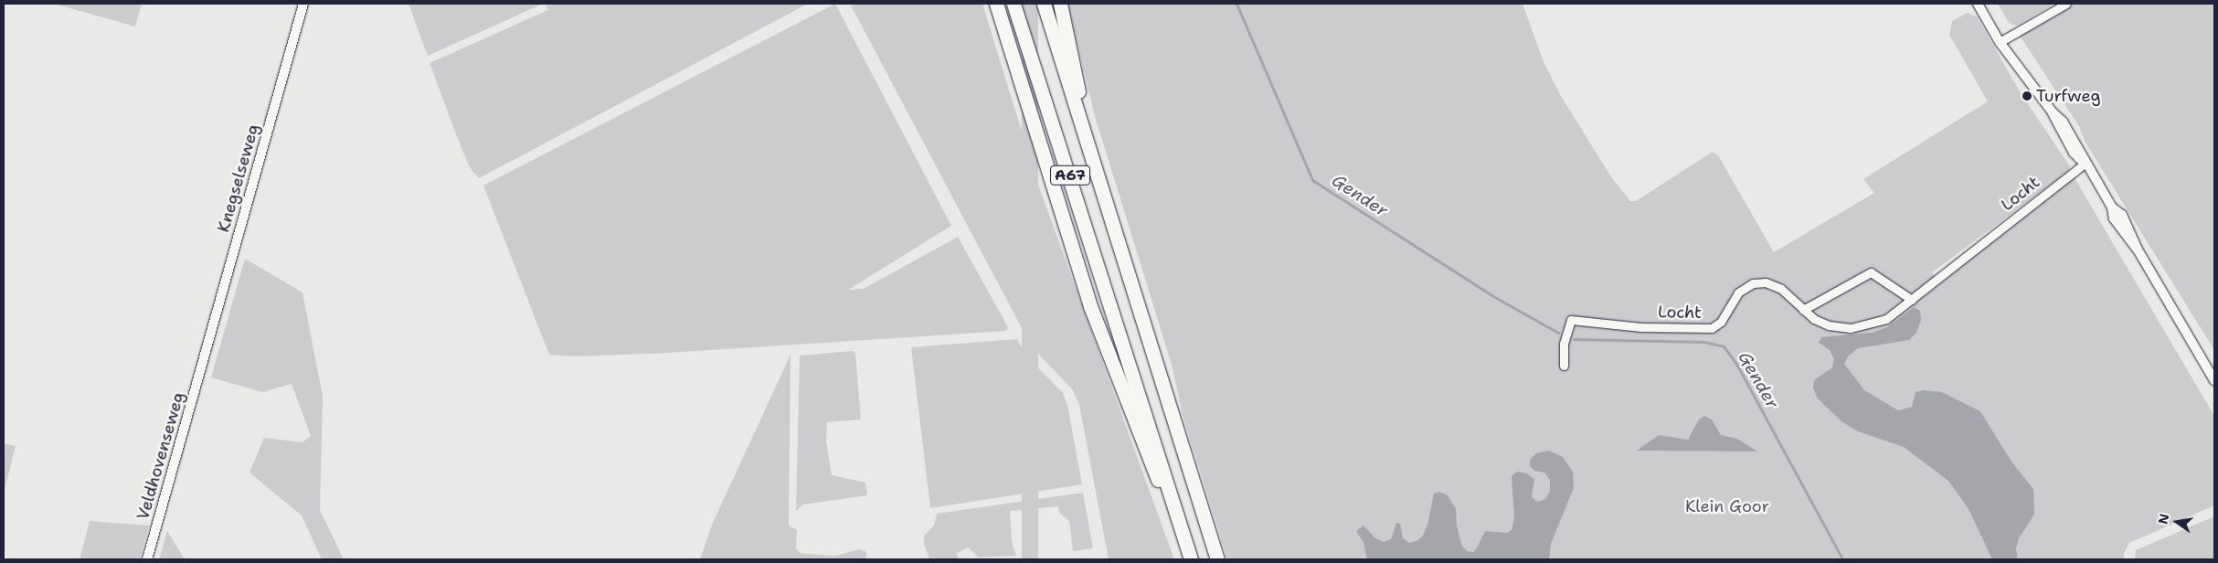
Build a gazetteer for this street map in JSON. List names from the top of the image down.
{
  "streets": {
    "highway": ["A67"],
    "street": ["Knegselseweg", "Locht", "Veldhovenseweg"]
  },
  "crossings": [
    ["Knegselseweg", "Veldhovenseweg"]
  ],
  "water": ["Gender"],
  "parks": ["Klein Goor"],
  "places": ["Turfweg"],
  "north": "left"
}
